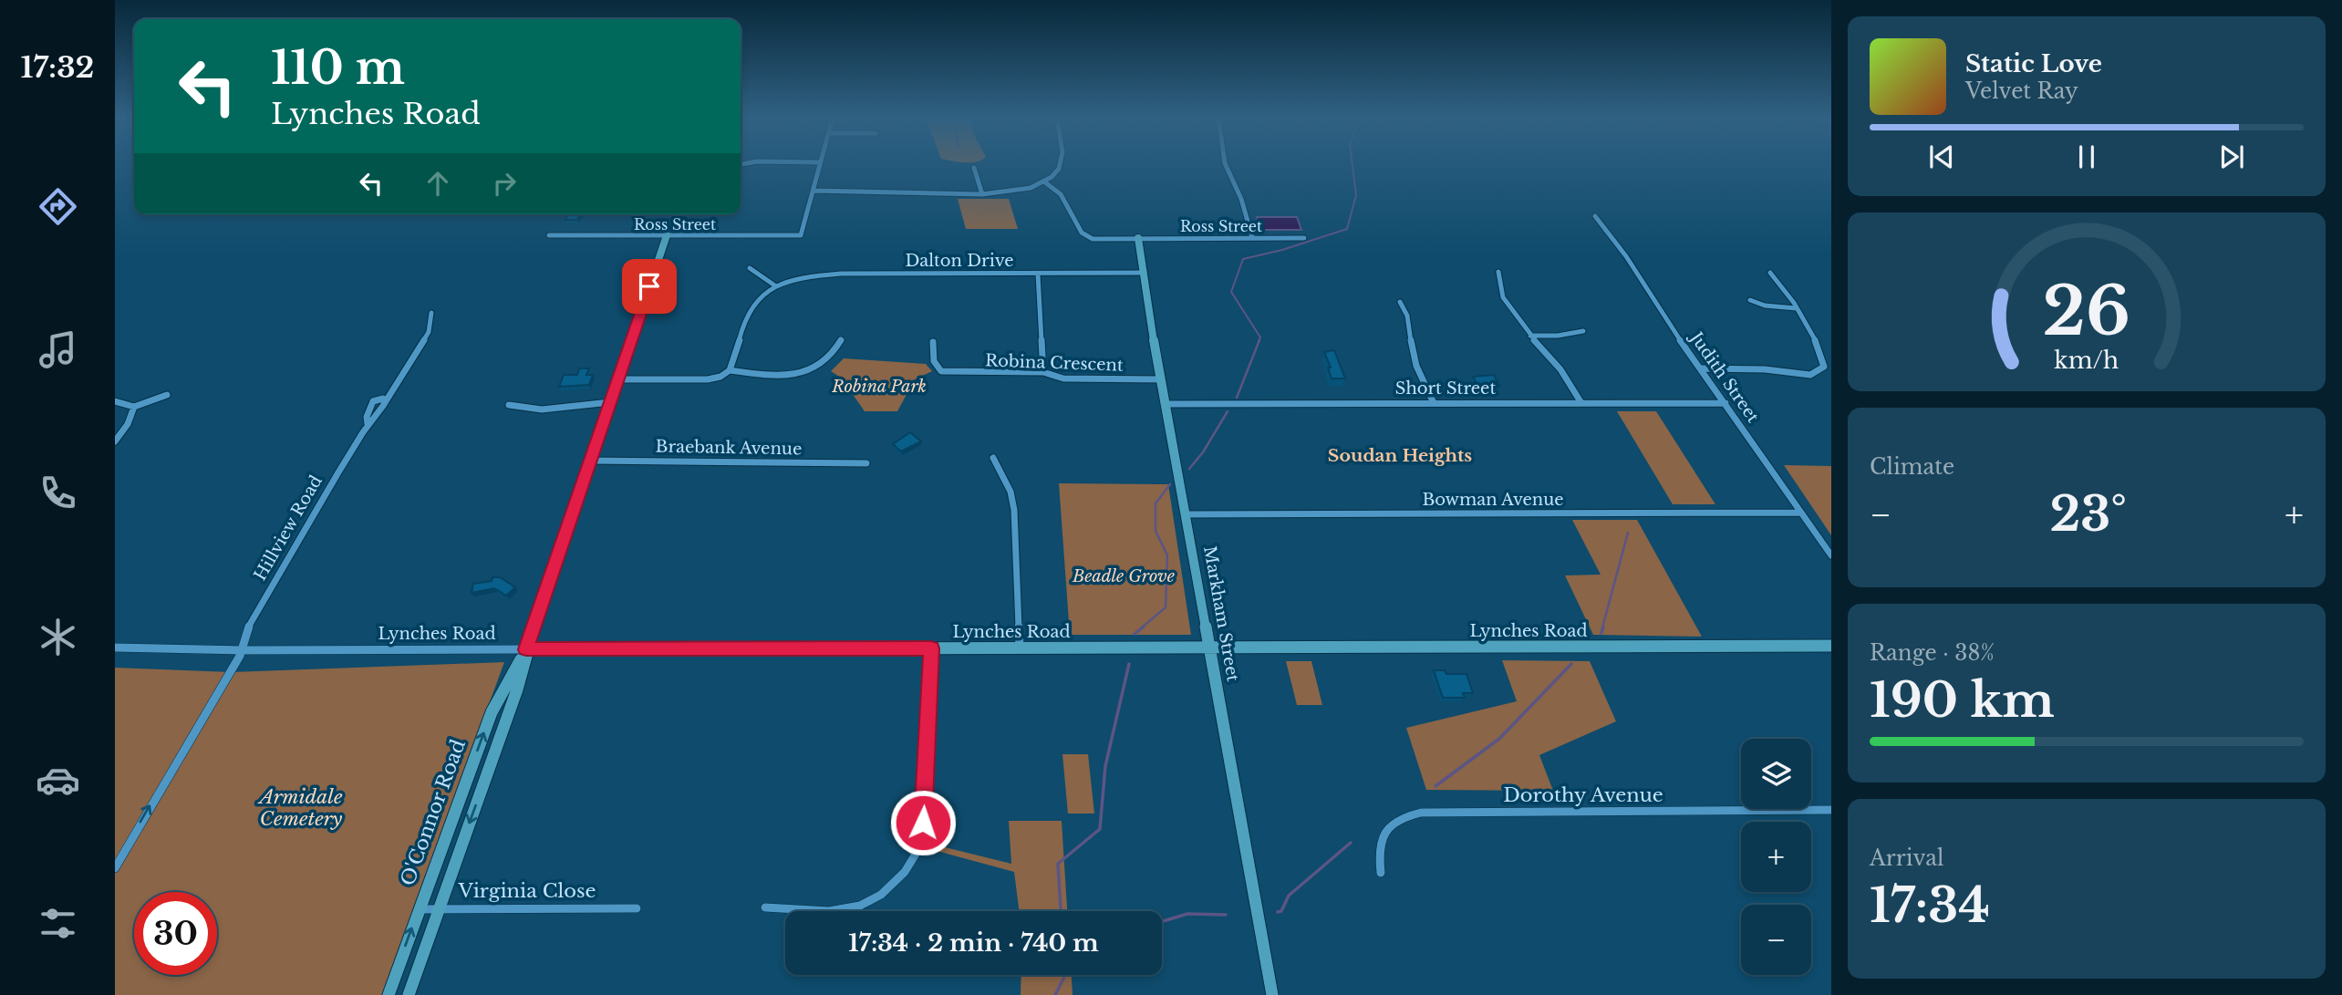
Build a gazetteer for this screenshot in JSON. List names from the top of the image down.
{
  "streets": {
    "street": [
      "Ross Street",
      "Dalton Drive",
      "Robina Crescent",
      "Judith Street",
      "Short Street",
      "Braebank Avenue",
      "Bowman Avenue",
      "Hillview Road",
      "Markham Street",
      "Lynches Road",
      "Dorothy Avenue",
      "O'Connor Road",
      "Virginia Close"
    ]
  },
  "crossings": [
    ["Ross Street", "Markham Street"],
    ["Ross Street", "O'Connor Road"],
    ["Dalton Drive", "Markham Street"],
    ["Robina Crescent", "Markham Street"],
    ["Judith Street", "Short Street"],
    ["Judith Street", "Bowman Avenue"],
    ["Short Street", "Markham Street"],
    ["Braebank Avenue", "O'Connor Road"],
    ["Bowman Avenue", "Markham Street"],
    ["Hillview Road", "Lynches Road"],
    ["Markham Street", "Lynches Road"],
    ["Lynches Road", "O'Connor Road"],
    ["O'Connor Road", "Virginia Close"]
  ],
  "one_way": ["Hillview Road"],
  "districts": ["Soudan Heights"],
  "parks": ["Robina Park", "Beadle Grove", "Armidale Cemetery"],
  "page": {
    "tabs": "17:32",
    "turn": ["110 m", "Lynches Road"],
    "song": ["Static Love", "Velvet Ray"],
    "tile": [
      "Climate",
      ["Range · 38%", "190 km"],
      ["Arrival", "17:34"]
    ],
    "heat": ["−", "23°", "+"],
    "map_buttons": ["+", "−"],
    "limit": "30",
    "trip": "17:34 · 2 min · 740 m",
    "gauge": ["26", "km/h"]
  }
}
